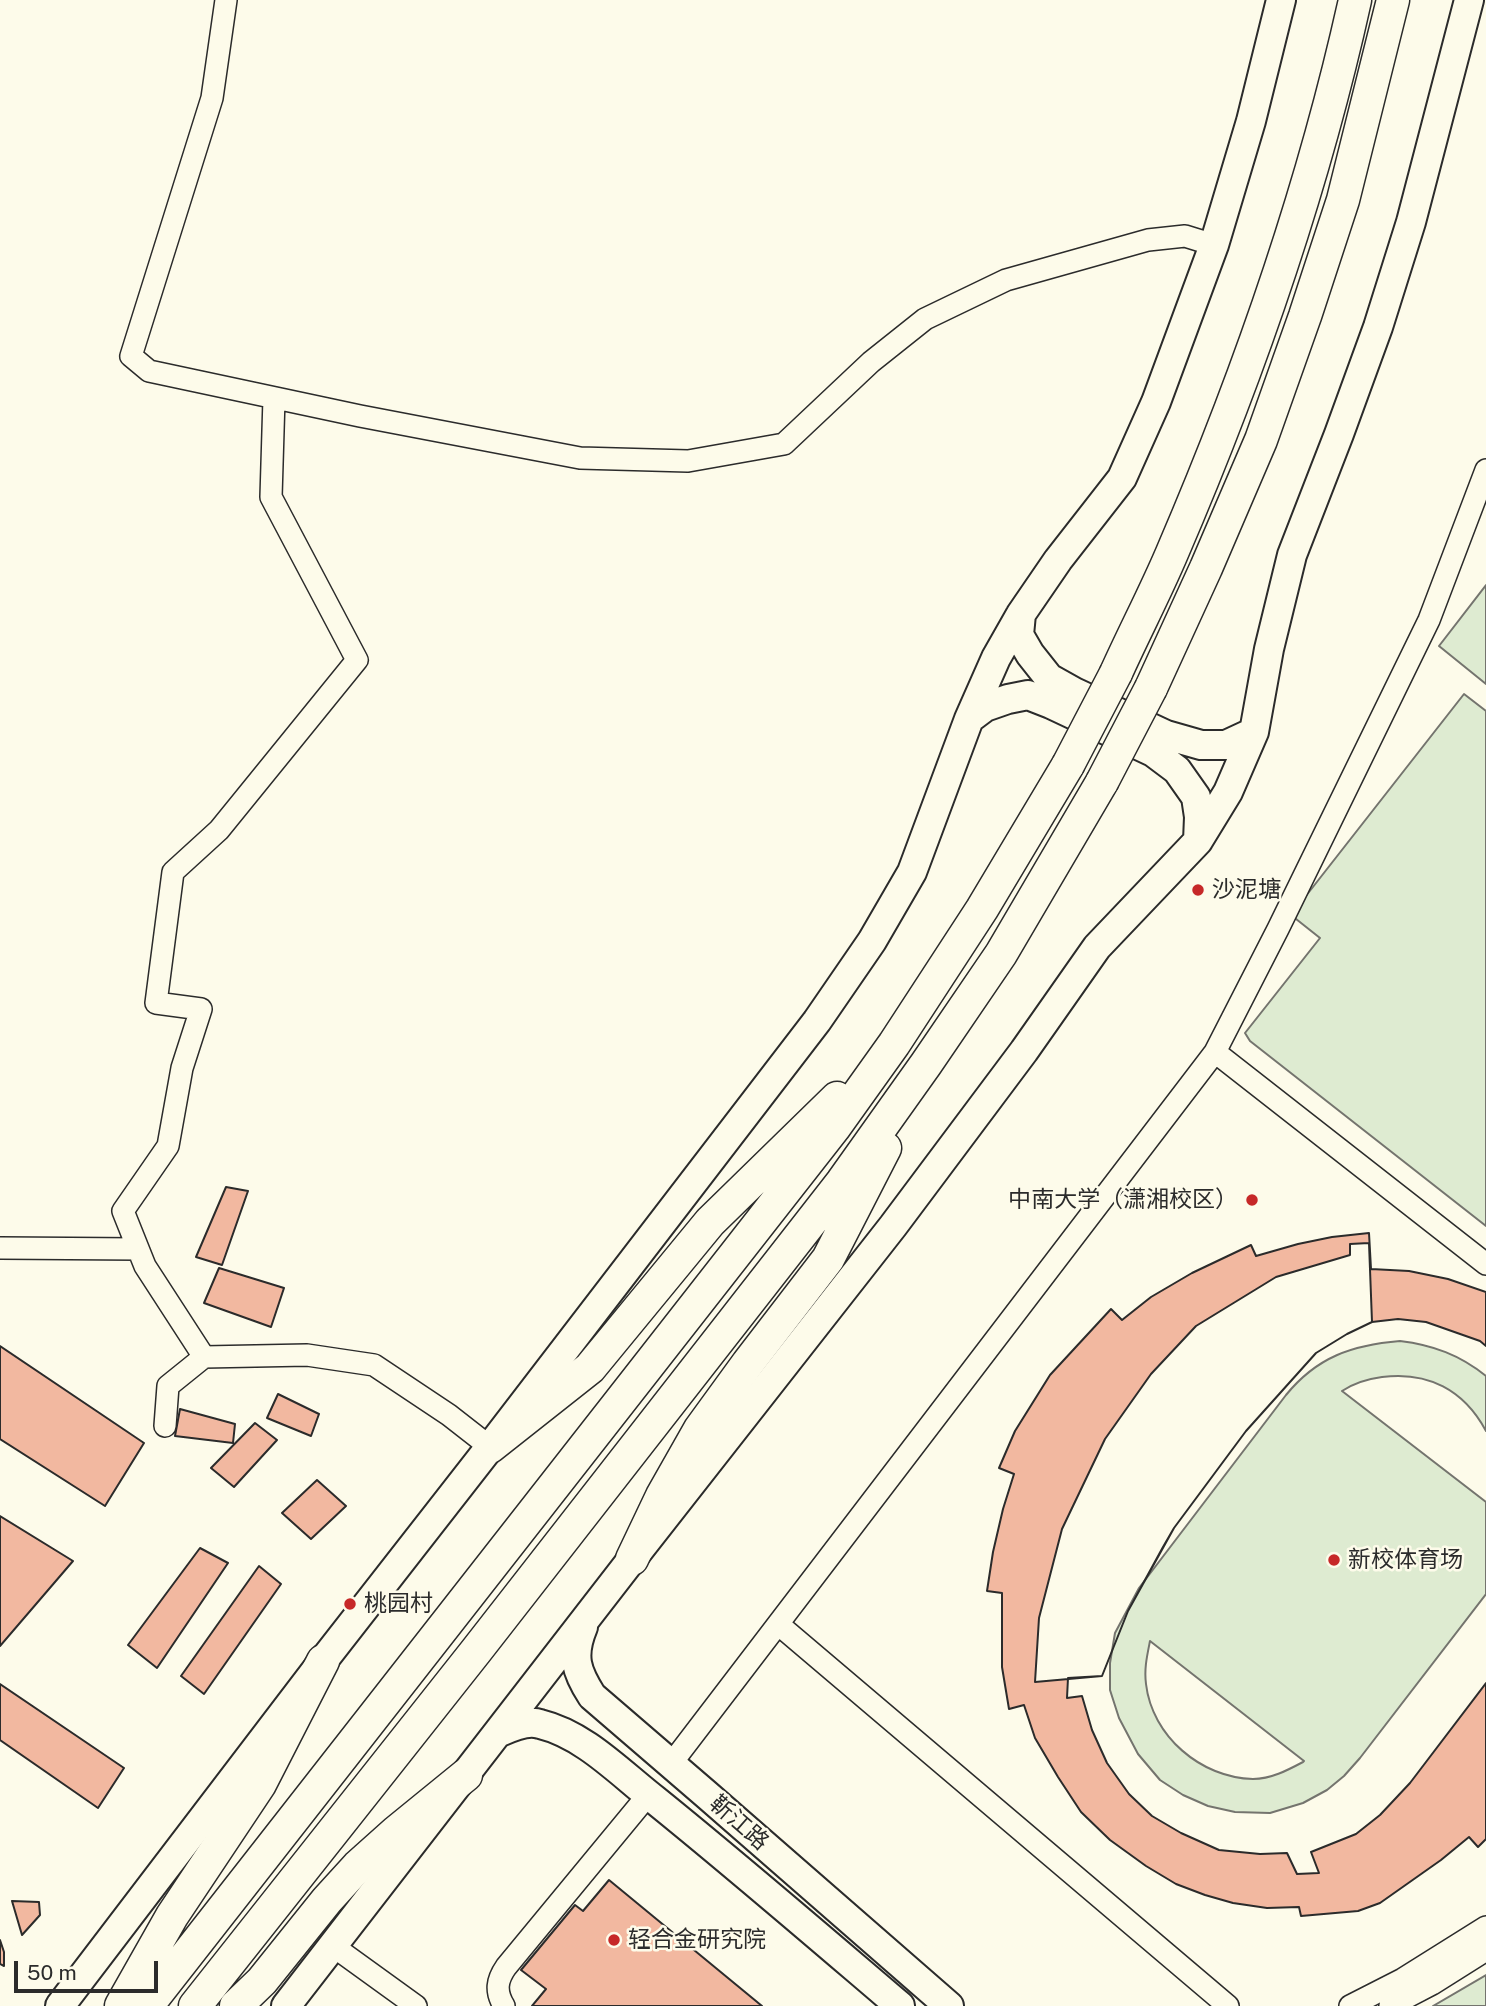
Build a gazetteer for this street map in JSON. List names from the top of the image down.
{
  "streets": {
    "main road": ["靳江路"]
  },
  "places": [
    "沙泥塘",
    "中南大学（潇湘校区）",
    "新校体育场",
    "桃园村",
    "轻合金研究院"
  ],
  "scale_bar": "50 m"
}
